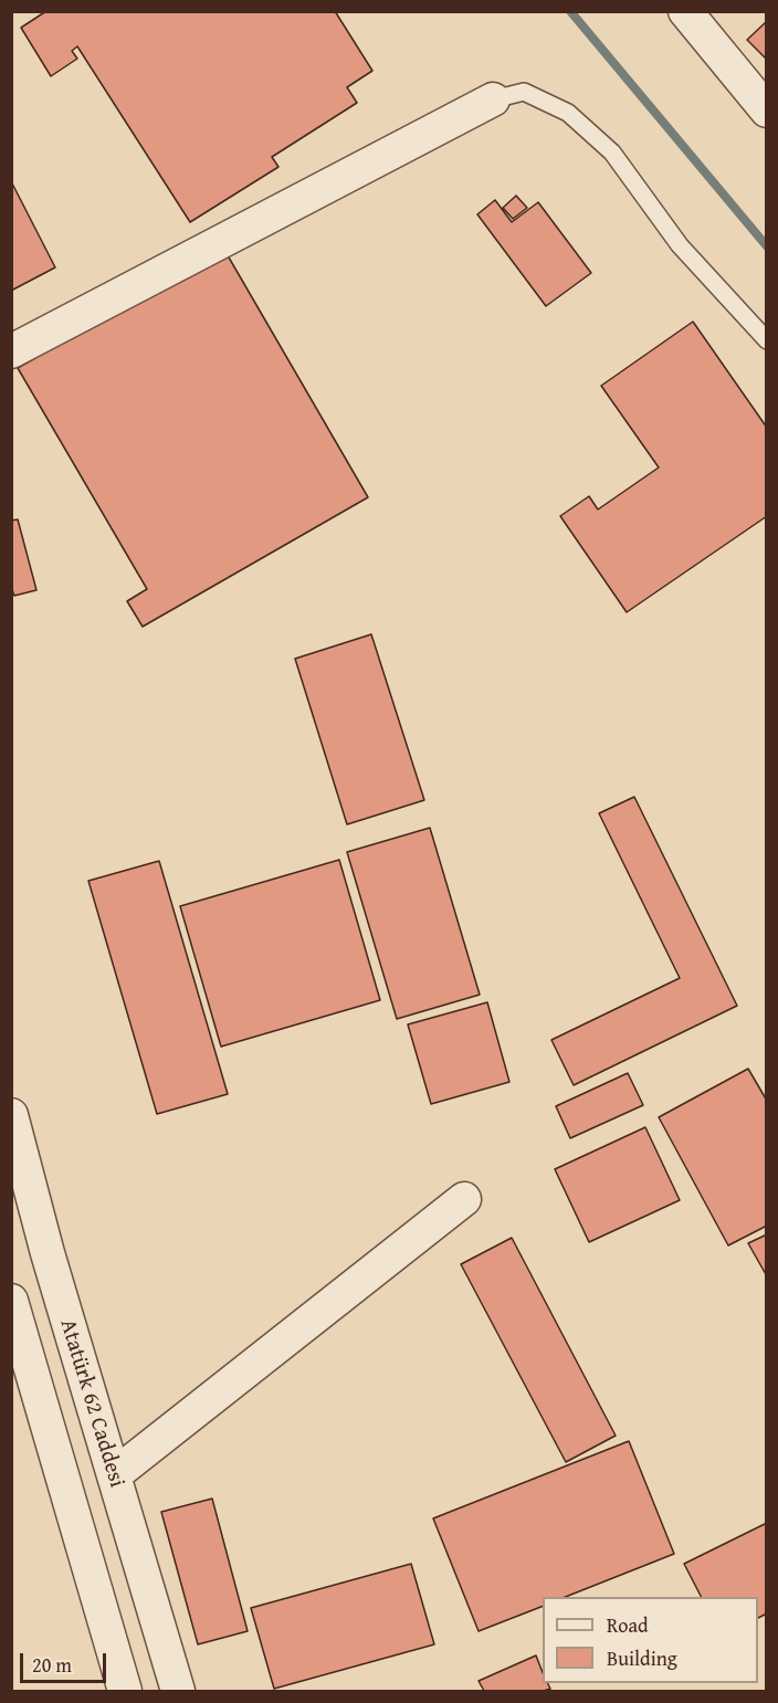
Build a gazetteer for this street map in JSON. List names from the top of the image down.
{
  "streets": {
    "street": ["Atatürk 62 Caddesi"]
  },
  "legend": ["Road", "Building"],
  "scale_bar": "20 m"
}
